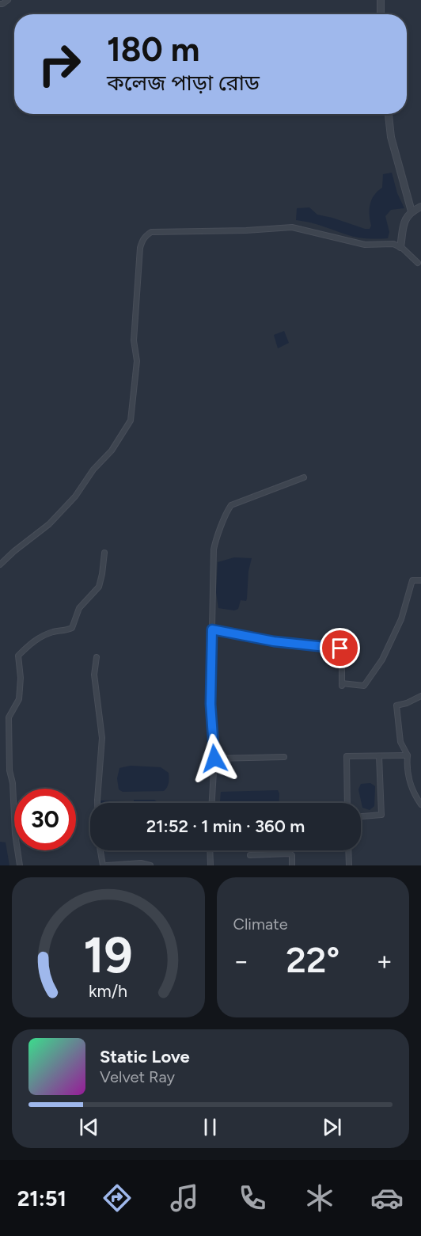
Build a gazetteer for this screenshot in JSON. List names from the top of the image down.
{
  "page": {
    "turn": ["180 m", "কলেজ পাড়া রোড"],
    "limit": "30",
    "trip": "21:52 · 1 min · 360 m",
    "tile": "Climate",
    "heat": ["−", "22°", "+"],
    "song": ["Static Love", "Velvet Ray"],
    "tabs": "21:51",
    "gauge": ["19", "km/h"]
  }
}
